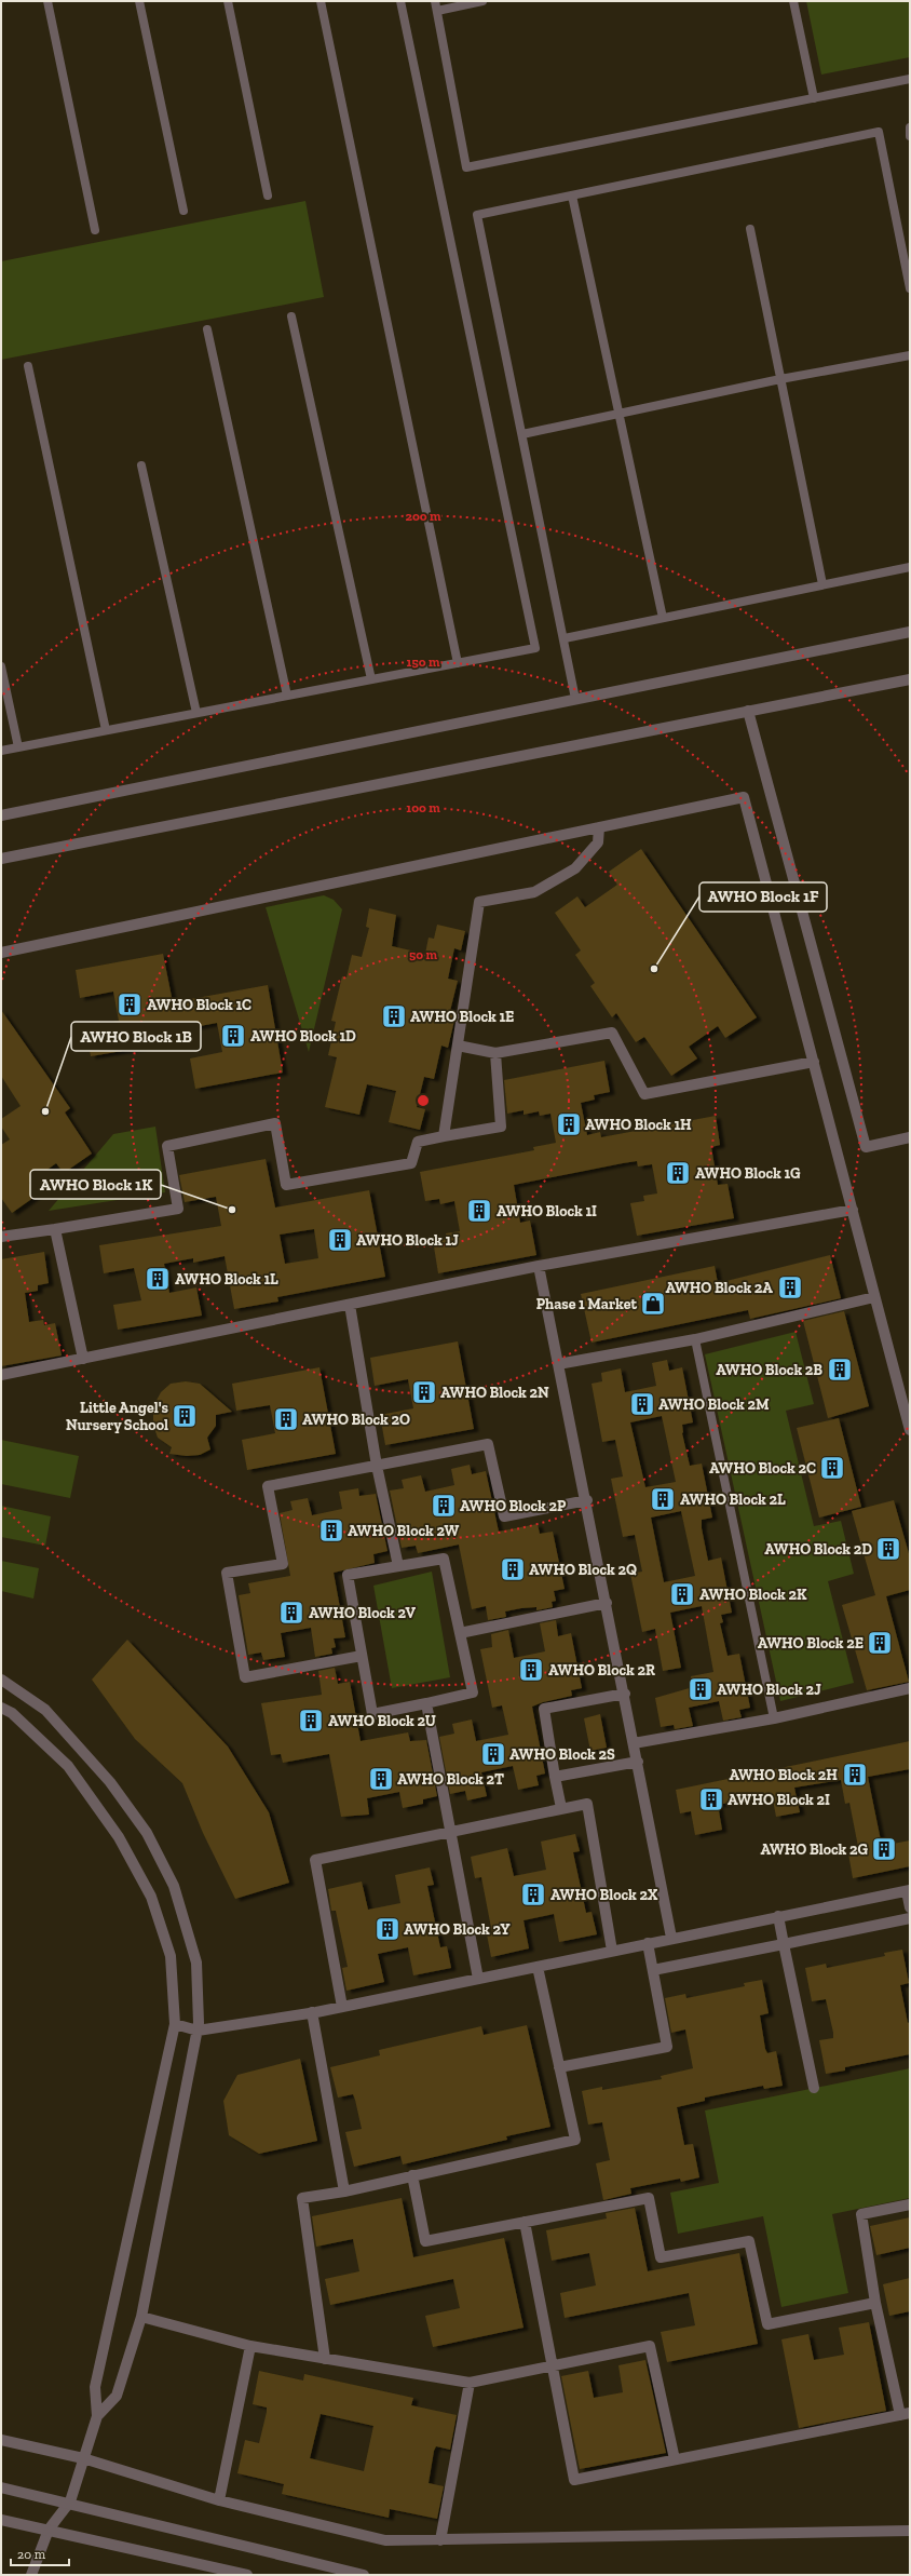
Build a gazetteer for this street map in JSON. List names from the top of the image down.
{
  "places": {
    "other": ["AWHO Block 1F", "AWHO Block 1B", "AWHO Block 1K"],
    "building": [
      "AWHO Block 1C",
      "AWHO Block 1E",
      "AWHO Block 1D",
      "AWHO Block 1H",
      "AWHO Block 1G",
      "AWHO Block 1I",
      "AWHO Block 1J",
      "AWHO Block 1L",
      "AWHO Block 2A",
      "AWHO Block 2B",
      "AWHO Block 2N",
      "AWHO Block 2M",
      "Little Angel's Nursery School",
      "AWHO Block 2O",
      "AWHO Block 2C",
      "AWHO Block 2L",
      "AWHO Block 2P",
      "AWHO Block 2W",
      "AWHO Block 2D",
      "AWHO Block 2Q",
      "AWHO Block 2K",
      "AWHO Block 2V",
      "AWHO Block 2E",
      "AWHO Block 2R",
      "AWHO Block 2J",
      "AWHO Block 2U",
      "AWHO Block 2S",
      "AWHO Block 2H",
      "AWHO Block 2T",
      "AWHO Block 2I",
      "AWHO Block 2G",
      "AWHO Block 2X",
      "AWHO Block 2Y"
    ],
    "shop": ["Phase 1 Market"]
  },
  "scale_bar": "20 m",
  "rings": [
    "200 m",
    "150 m",
    "100 m",
    "50 m"
  ]
}
